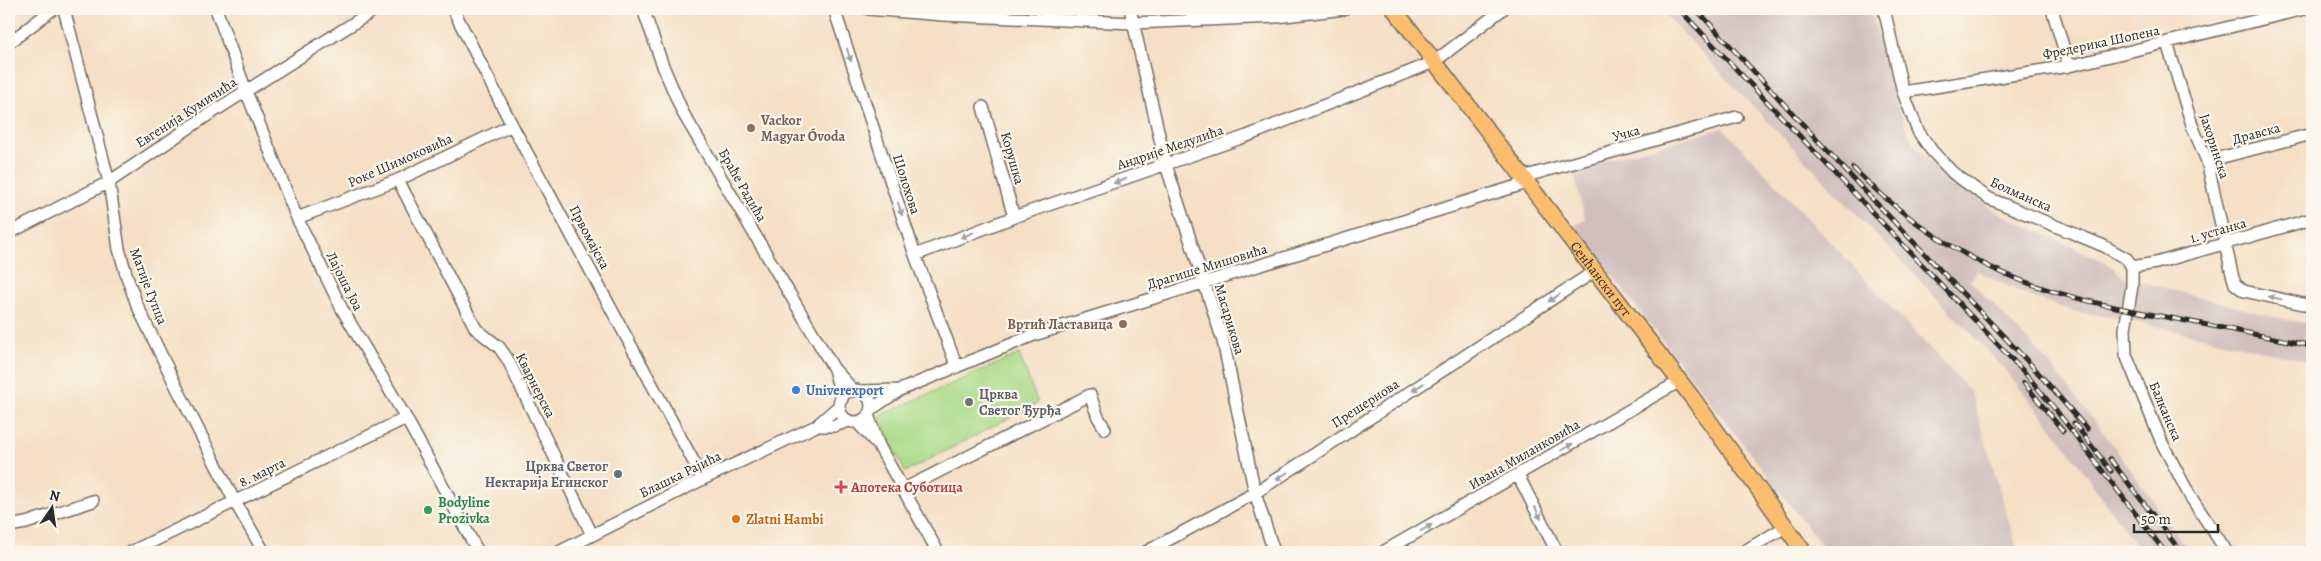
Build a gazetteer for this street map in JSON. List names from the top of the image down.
{
  "streets": {
    "main road": ["Сенћански пут"],
    "street": [
      "Фредерика Шопена",
      "Евгенија Кумичића",
      "Учка",
      "Дравска",
      "Јахоринска",
      "Андрије Медулића",
      "Корушка",
      "Роке Шимоковића",
      "Шолохова",
      "Браће Радића",
      "Болманска",
      "1. устанка",
      "Првомајска",
      "Драгише Мишовића",
      "Лајоша Јоа",
      "Матије Гупца",
      "Масарикова",
      "Кварнерска",
      "Прешернова",
      "Балканска",
      "Ивана Миланковића",
      "8. марта",
      "Блашка Рајића"
    ]
  },
  "crossings": [
    ["Фредерика Шопена", "Јахоринска"],
    ["Фредерика Шопена", "Болманска"],
    ["Евгенија Кумичића", "Лајоша Јоа"],
    ["Евгенија Кумичића", "Матије Гупца"],
    ["Учка", "Драгише Мишовића"],
    ["Учка", "Сенћански пут"],
    ["Дравска", "Јахоринска"],
    ["Јахоринска", "1. устанка"],
    ["Андрије Медулића", "Корушка"],
    ["Андрије Медулића", "Шолохова"],
    ["Андрије Медулића", "Сенћански пут"],
    ["Андрије Медулића", "Масарикова"],
    ["Роке Шимоковића", "Првомајска"],
    ["Роке Шимоковића", "Лајоша Јоа"],
    ["Роке Шимоковића", "Кварнерска"],
    ["Шолохова", "Драгише Мишовића"],
    ["Браће Радића", "Драгише Мишовића"],
    ["Браће Радића", "Блашка Рајића"],
    ["Болманска", "1. устанка"],
    ["Болманска", "Балканска"],
    ["1. устанка", "Балканска"],
    ["Првомајска", "Блашка Рајића"],
    ["Драгише Мишовића", "Сенћански пут"],
    ["Драгише Мишовића", "Масарикова"],
    ["Драгише Мишовића", "Блашка Рајића"],
    ["Сенћански пут", "Прешернова"],
    ["Сенћански пут", "Ивана Миланковића"],
    ["Лајоша Јоа", "8. марта"],
    ["Матије Гупца", "8. марта"],
    ["Масарикова", "Прешернова"],
    ["Кварнерска", "Блашка Рајића"]
  ],
  "one_way": [
    "Андрије Медулића",
    "Шолохова",
    "Прешернова",
    "Ивана Миланковића"
  ],
  "places": {
    "other": [
      "Vackor Magyar Óvoda",
      "Вртић Ластавица",
      "Univerexport",
      "Црква Светог Ђурђа",
      "Црква Светог Нектарија Егинског",
      "Bodyline Prozivka",
      "Zlatni Hambi"
    ],
    "health": ["Апотека Суботица"]
  },
  "scale_bar": "50 m",
  "north": "top"
}
